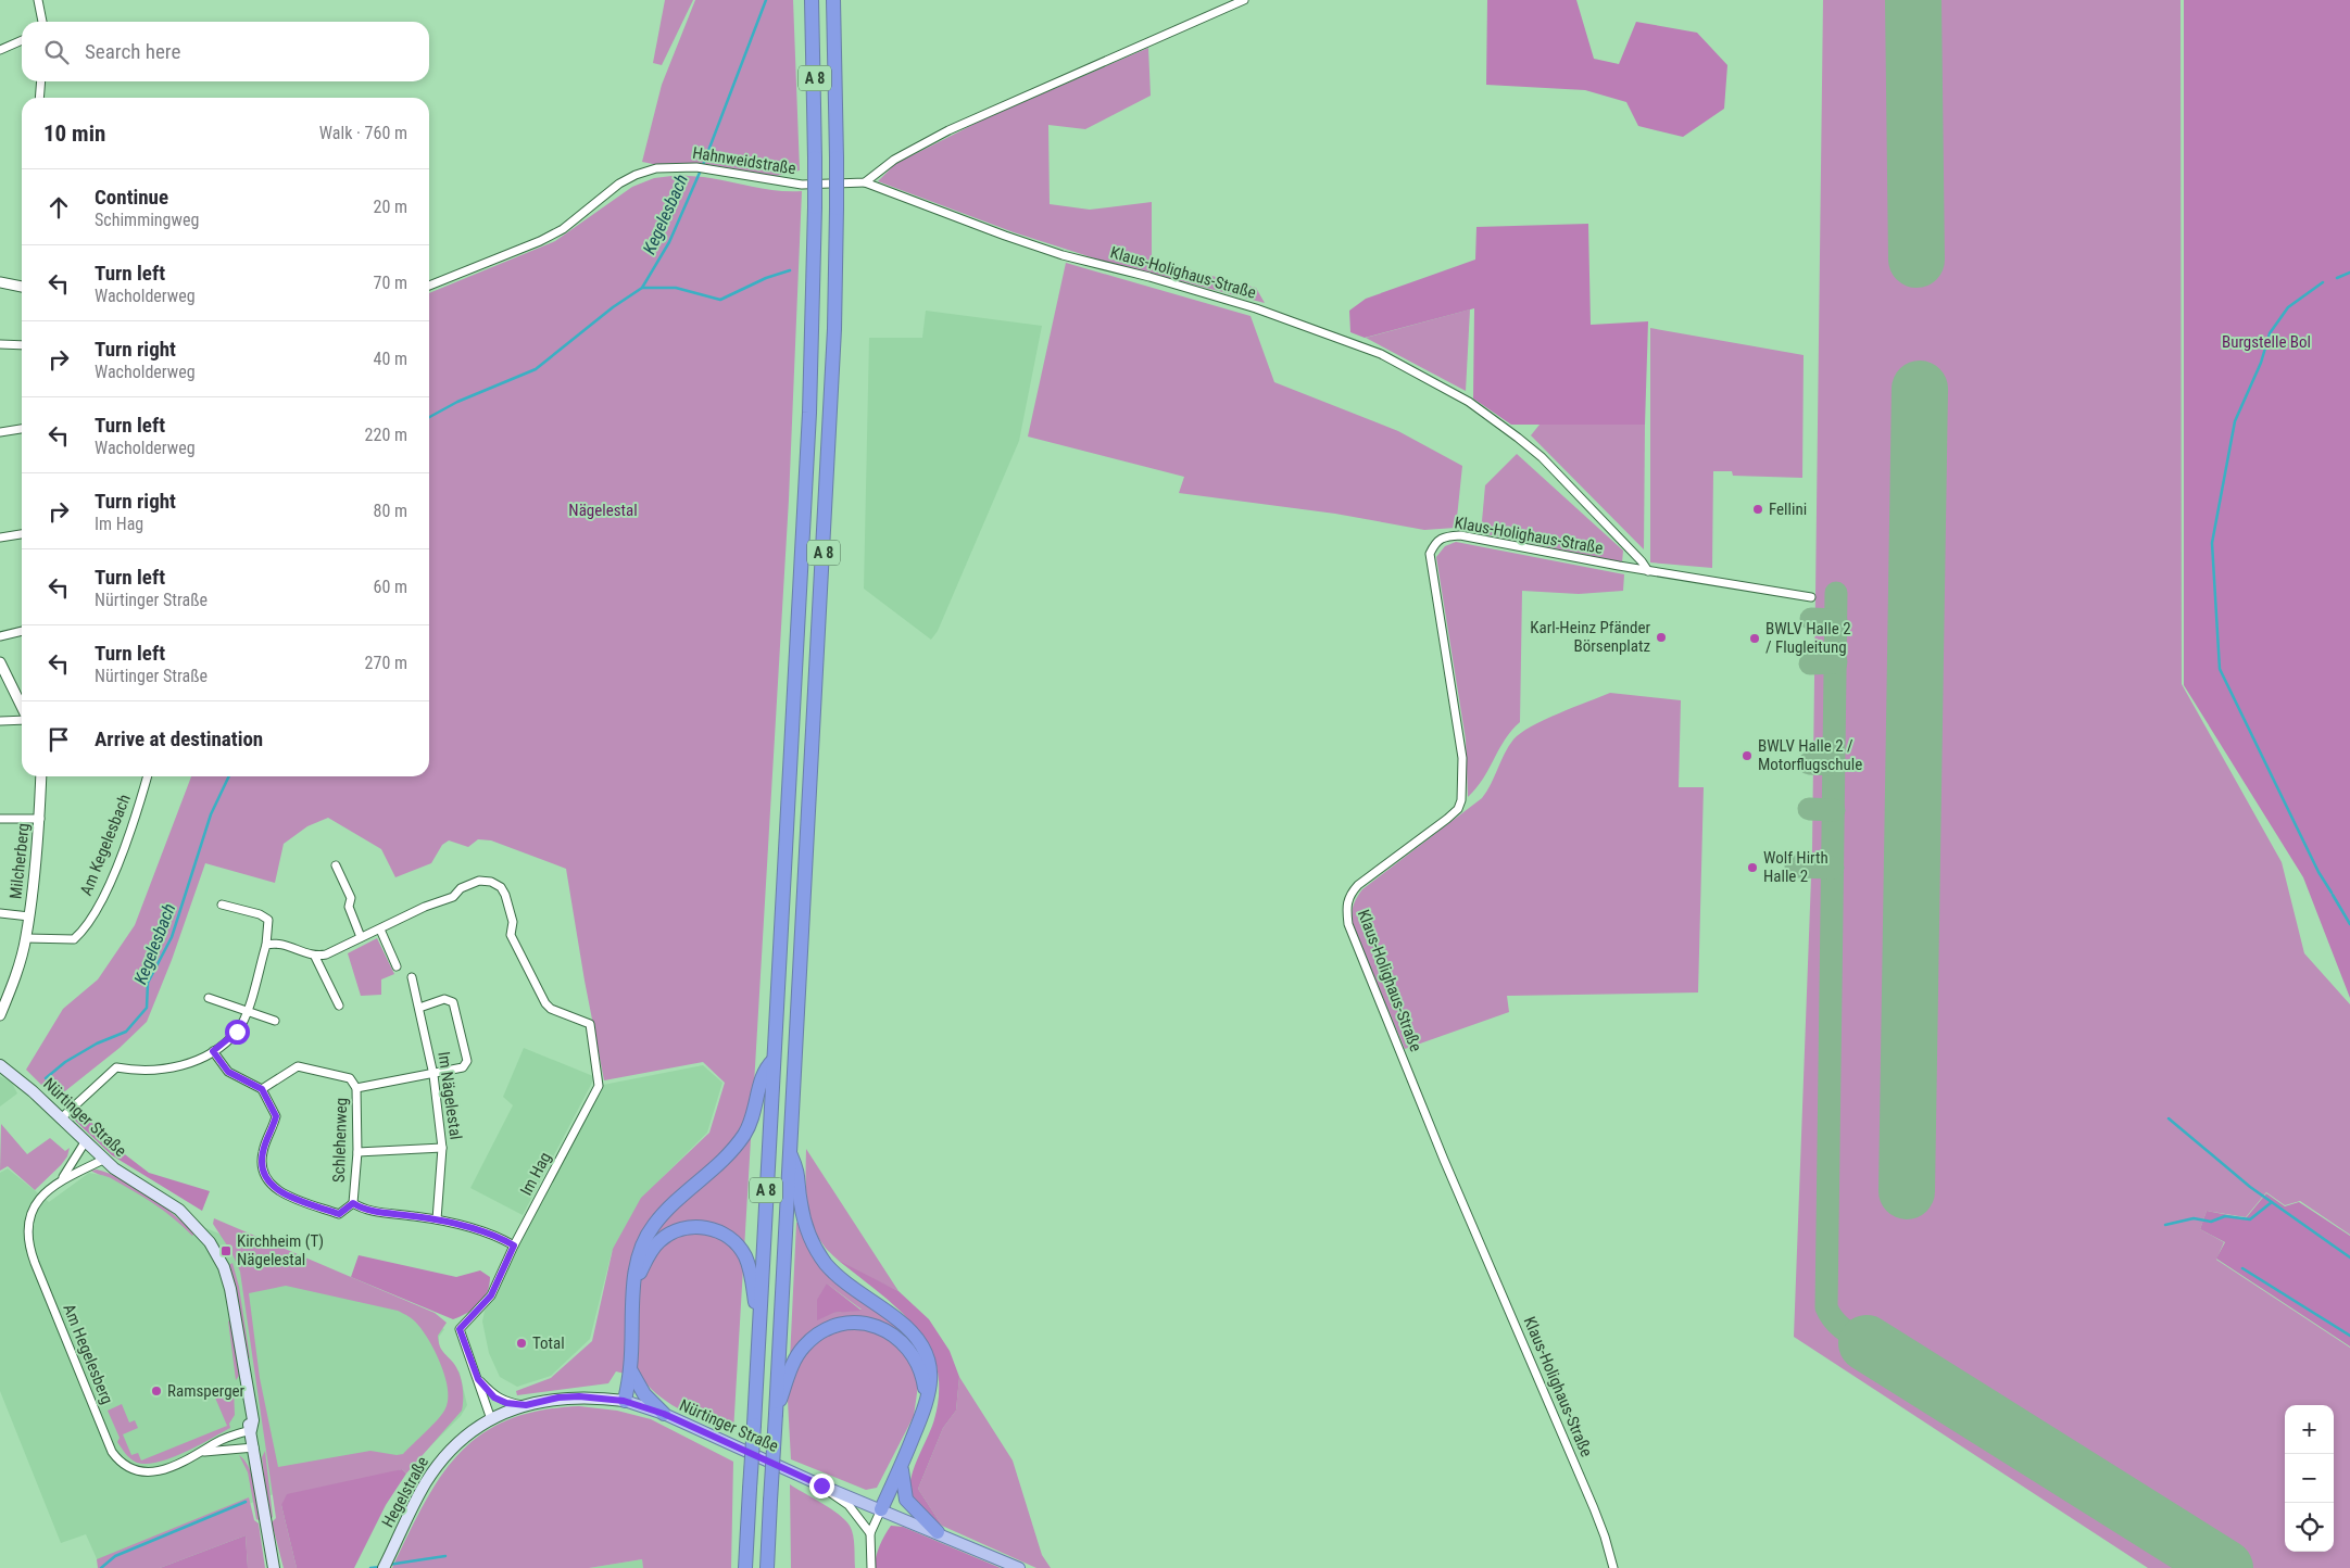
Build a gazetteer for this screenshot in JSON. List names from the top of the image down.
{
  "streets": {
    "highway": ["A 8"],
    "main road": ["Nürtinger Straße", "Hegelstraße"],
    "street": [
      "Hahnweidstraße",
      "Klaus-Holighaus-Straße",
      "Am Kegelesbach",
      "Milcherberg",
      "Im Nägelestal",
      "Schlehenweg",
      "Im Hag",
      "Am Hegelesberg"
    ]
  },
  "crossings": [
    ["Hahnweidstraße", "Klaus-Holighaus-Straße"],
    ["Am Kegelesbach", "Milcherberg"],
    ["Nürtinger Straße", "Im Hag"],
    ["Nürtinger Straße", "Am Hegelesberg"],
    ["Nürtinger Straße", "Hegelstraße"]
  ],
  "water": ["Kegelesbach"],
  "parks": ["Burgstelle Bol", "Nägelestal"],
  "places": {
    "other": [
      "Fellini",
      "Karl-Heinz Pfänder Börsenplatz",
      "BWLV Halle 2 / Flugleitung",
      "BWLV Halle 2 / Motorflugschule",
      "Wolf Hirth Halle 2",
      "Total",
      "Ramsperger"
    ],
    "transit": ["Kirchheim (T) Nägelestal"]
  },
  "page": {
    "search": "Search here",
    "heading": ["10 min", "Walk · 760 m"],
    "list": [
      ["Continue", "Schimmingweg", "20 m"],
      ["Turn left", "Wacholderweg", "70 m"],
      ["Turn right", "Wacholderweg", "40 m"],
      ["Turn left", "Wacholderweg", "220 m"],
      ["Turn right", "Im Hag", "80 m"],
      ["Turn left", "Nürtinger Straße", "60 m"],
      ["Turn left", "Nürtinger Straße", "270 m"],
      "Arrive at destination"
    ],
    "map_buttons": ["+", "−"]
  }
}
